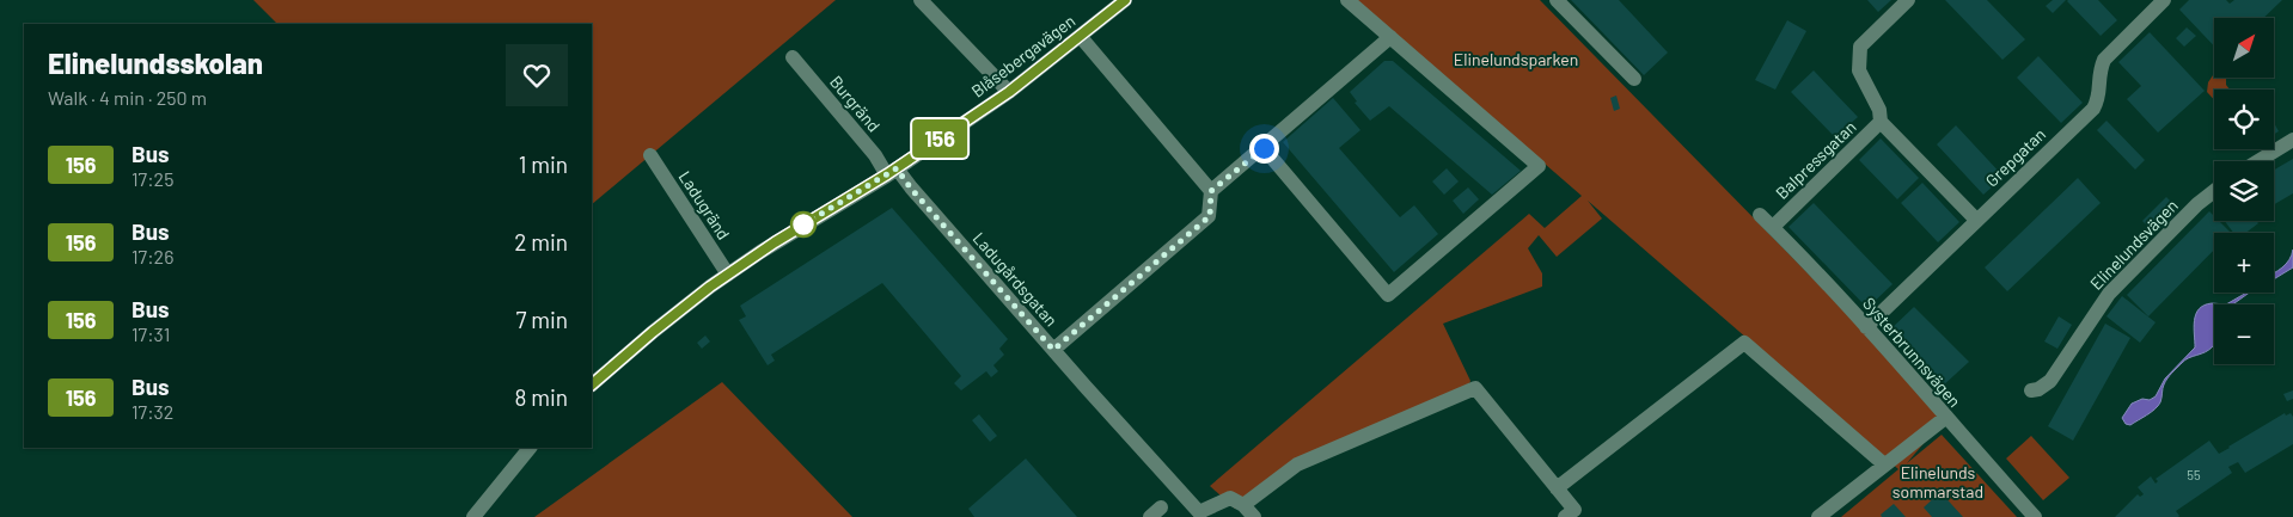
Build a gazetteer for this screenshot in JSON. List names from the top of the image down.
{
  "streets": {
    "street": [
      "Blåsebergavägen",
      "Burgränd",
      "Grepgatan",
      "Balpressgatan",
      "Ladugränd",
      "Elinelundsvägen",
      "Ladugårdsgatan",
      "Systerbrunnsvägen"
    ]
  },
  "crossings": [
    ["Blåsebergavägen", "Burgränd"],
    ["Blåsebergavägen", "Ladugränd"],
    ["Blåsebergavägen", "Ladugårdsgatan"],
    ["Burgränd", "Ladugårdsgatan"],
    ["Grepgatan", "Systerbrunnsvägen"],
    ["Balpressgatan", "Systerbrunnsvägen"]
  ],
  "parks": ["Elinelundsparken", "Elinelunds sommarstad"],
  "lines": ["bus line 156"],
  "house_numbers": ["55"],
  "north": "top right",
  "page": {
    "on_map": "156",
    "map_buttons": ["+", "−"],
    "heading": ["Elinelundsskolan", "Walk · 4 min · 250 m"],
    "list": [
      {
        "mark": "156",
        "name": "Bus",
        "note": "17:25",
        "value": "1 min"
      },
      {
        "mark": "156",
        "name": "Bus",
        "note": "17:26",
        "value": "2 min"
      },
      {
        "mark": "156",
        "name": "Bus",
        "note": "17:31",
        "value": "7 min"
      },
      {
        "mark": "156",
        "name": "Bus",
        "note": "17:32",
        "value": "8 min"
      }
    ]
  }
}
